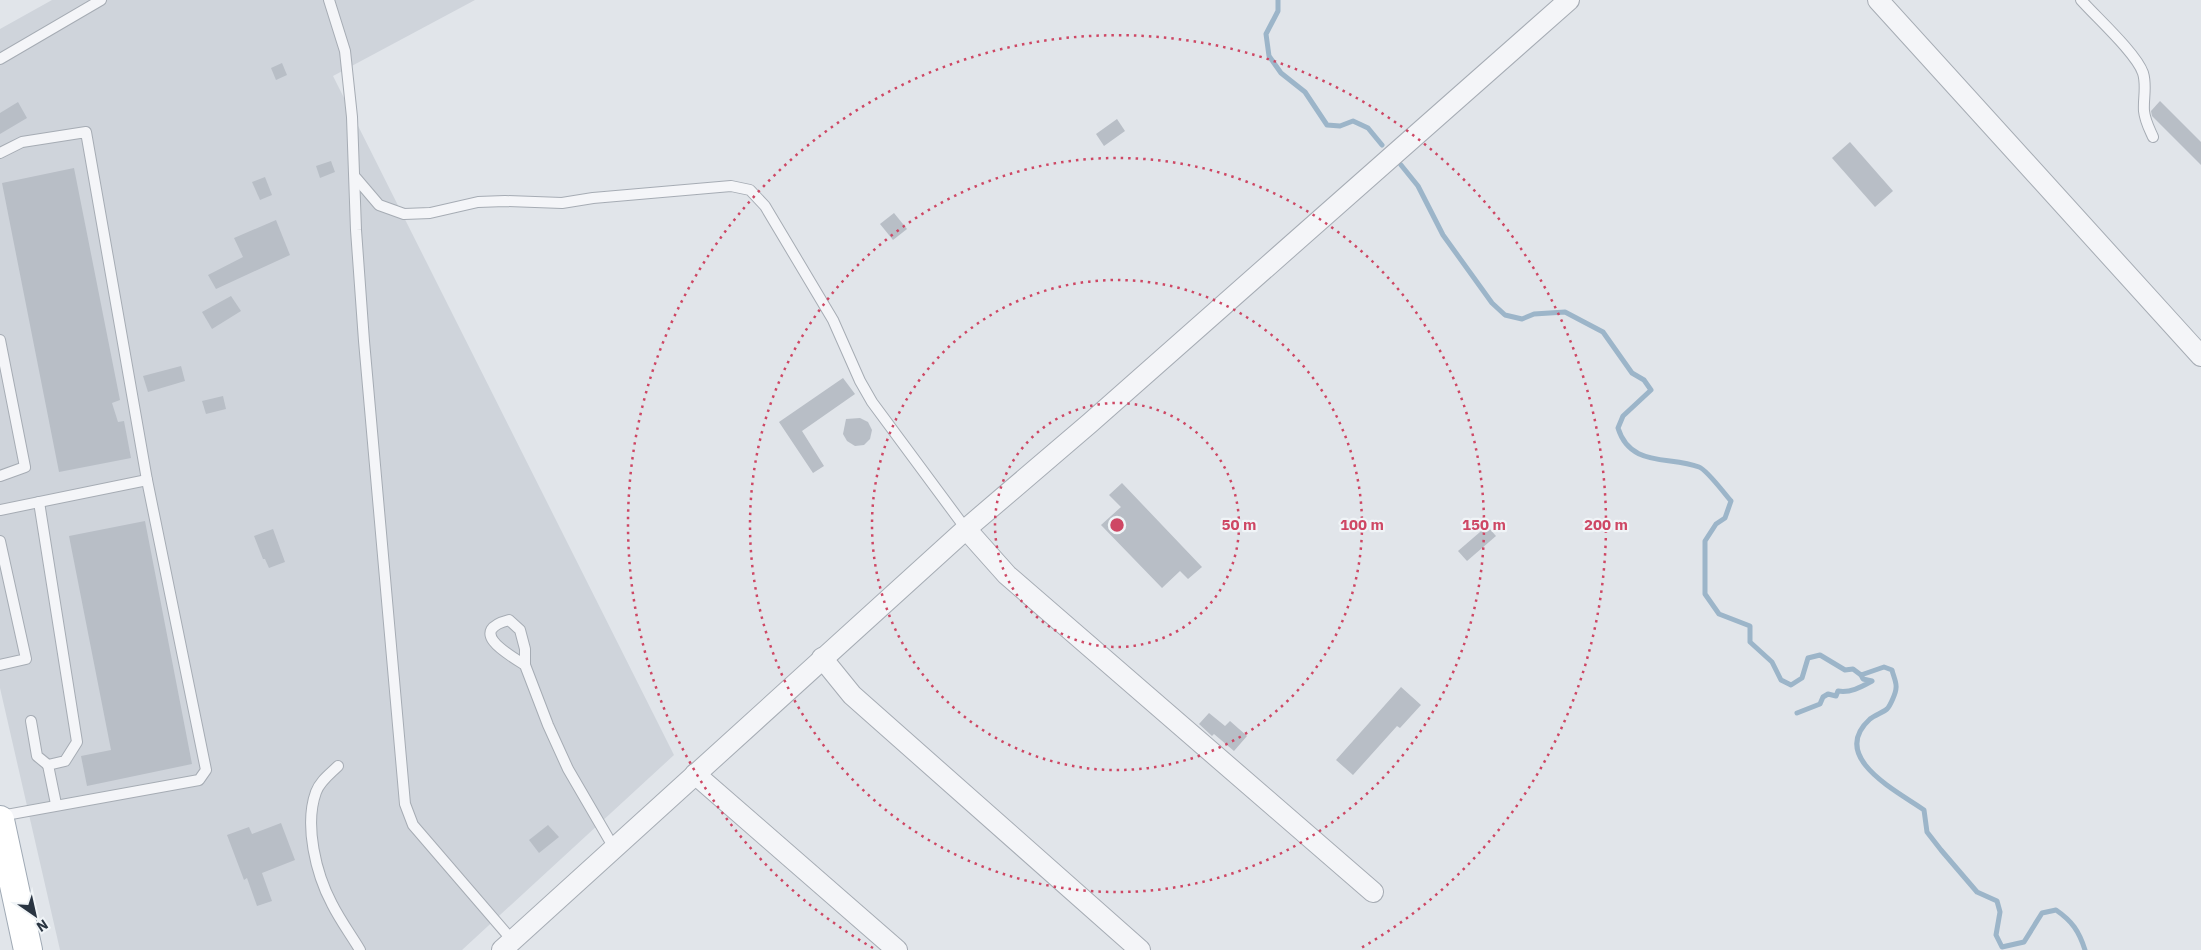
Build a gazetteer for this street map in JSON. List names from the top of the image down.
{
  "north": "bottom right",
  "rings": [
    "50 m",
    "100 m",
    "150 m",
    "200 m"
  ]
}
